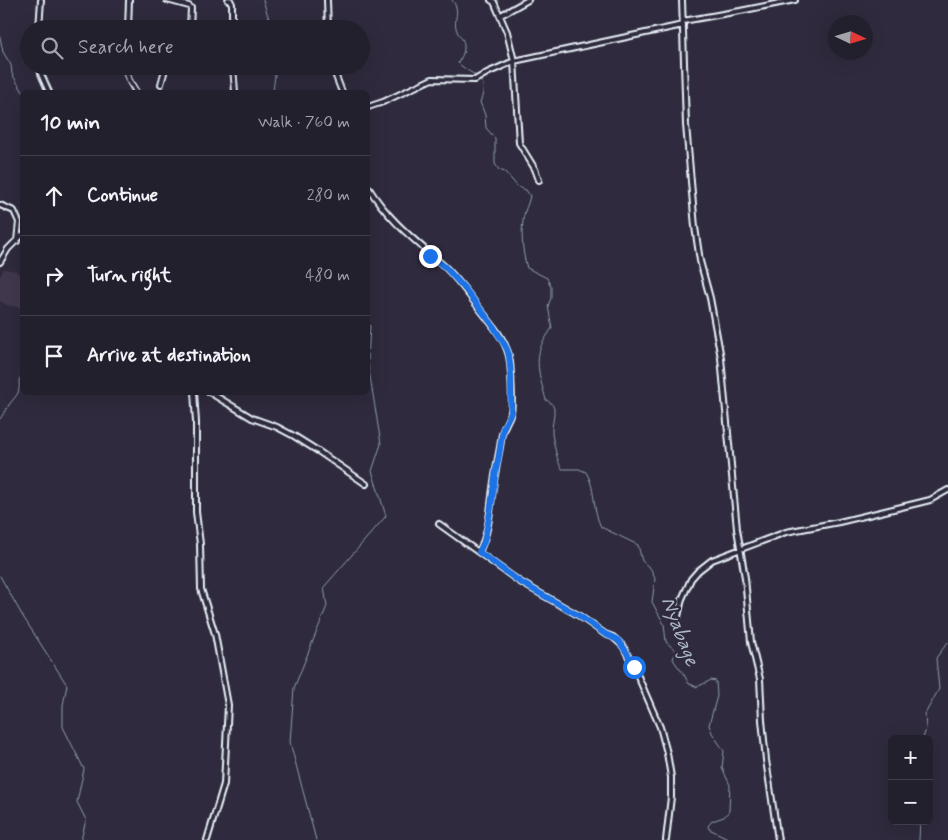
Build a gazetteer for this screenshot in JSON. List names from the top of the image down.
{
  "water": ["Nyabage"],
  "north": "right",
  "page": {
    "search": "Search here",
    "heading": ["10 min", "Walk · 760 m"],
    "list": [
      ["Continue", "280 m"],
      ["Turn right", "480 m"],
      "Arrive at destination"
    ],
    "map_buttons": ["+", "−"]
  }
}
